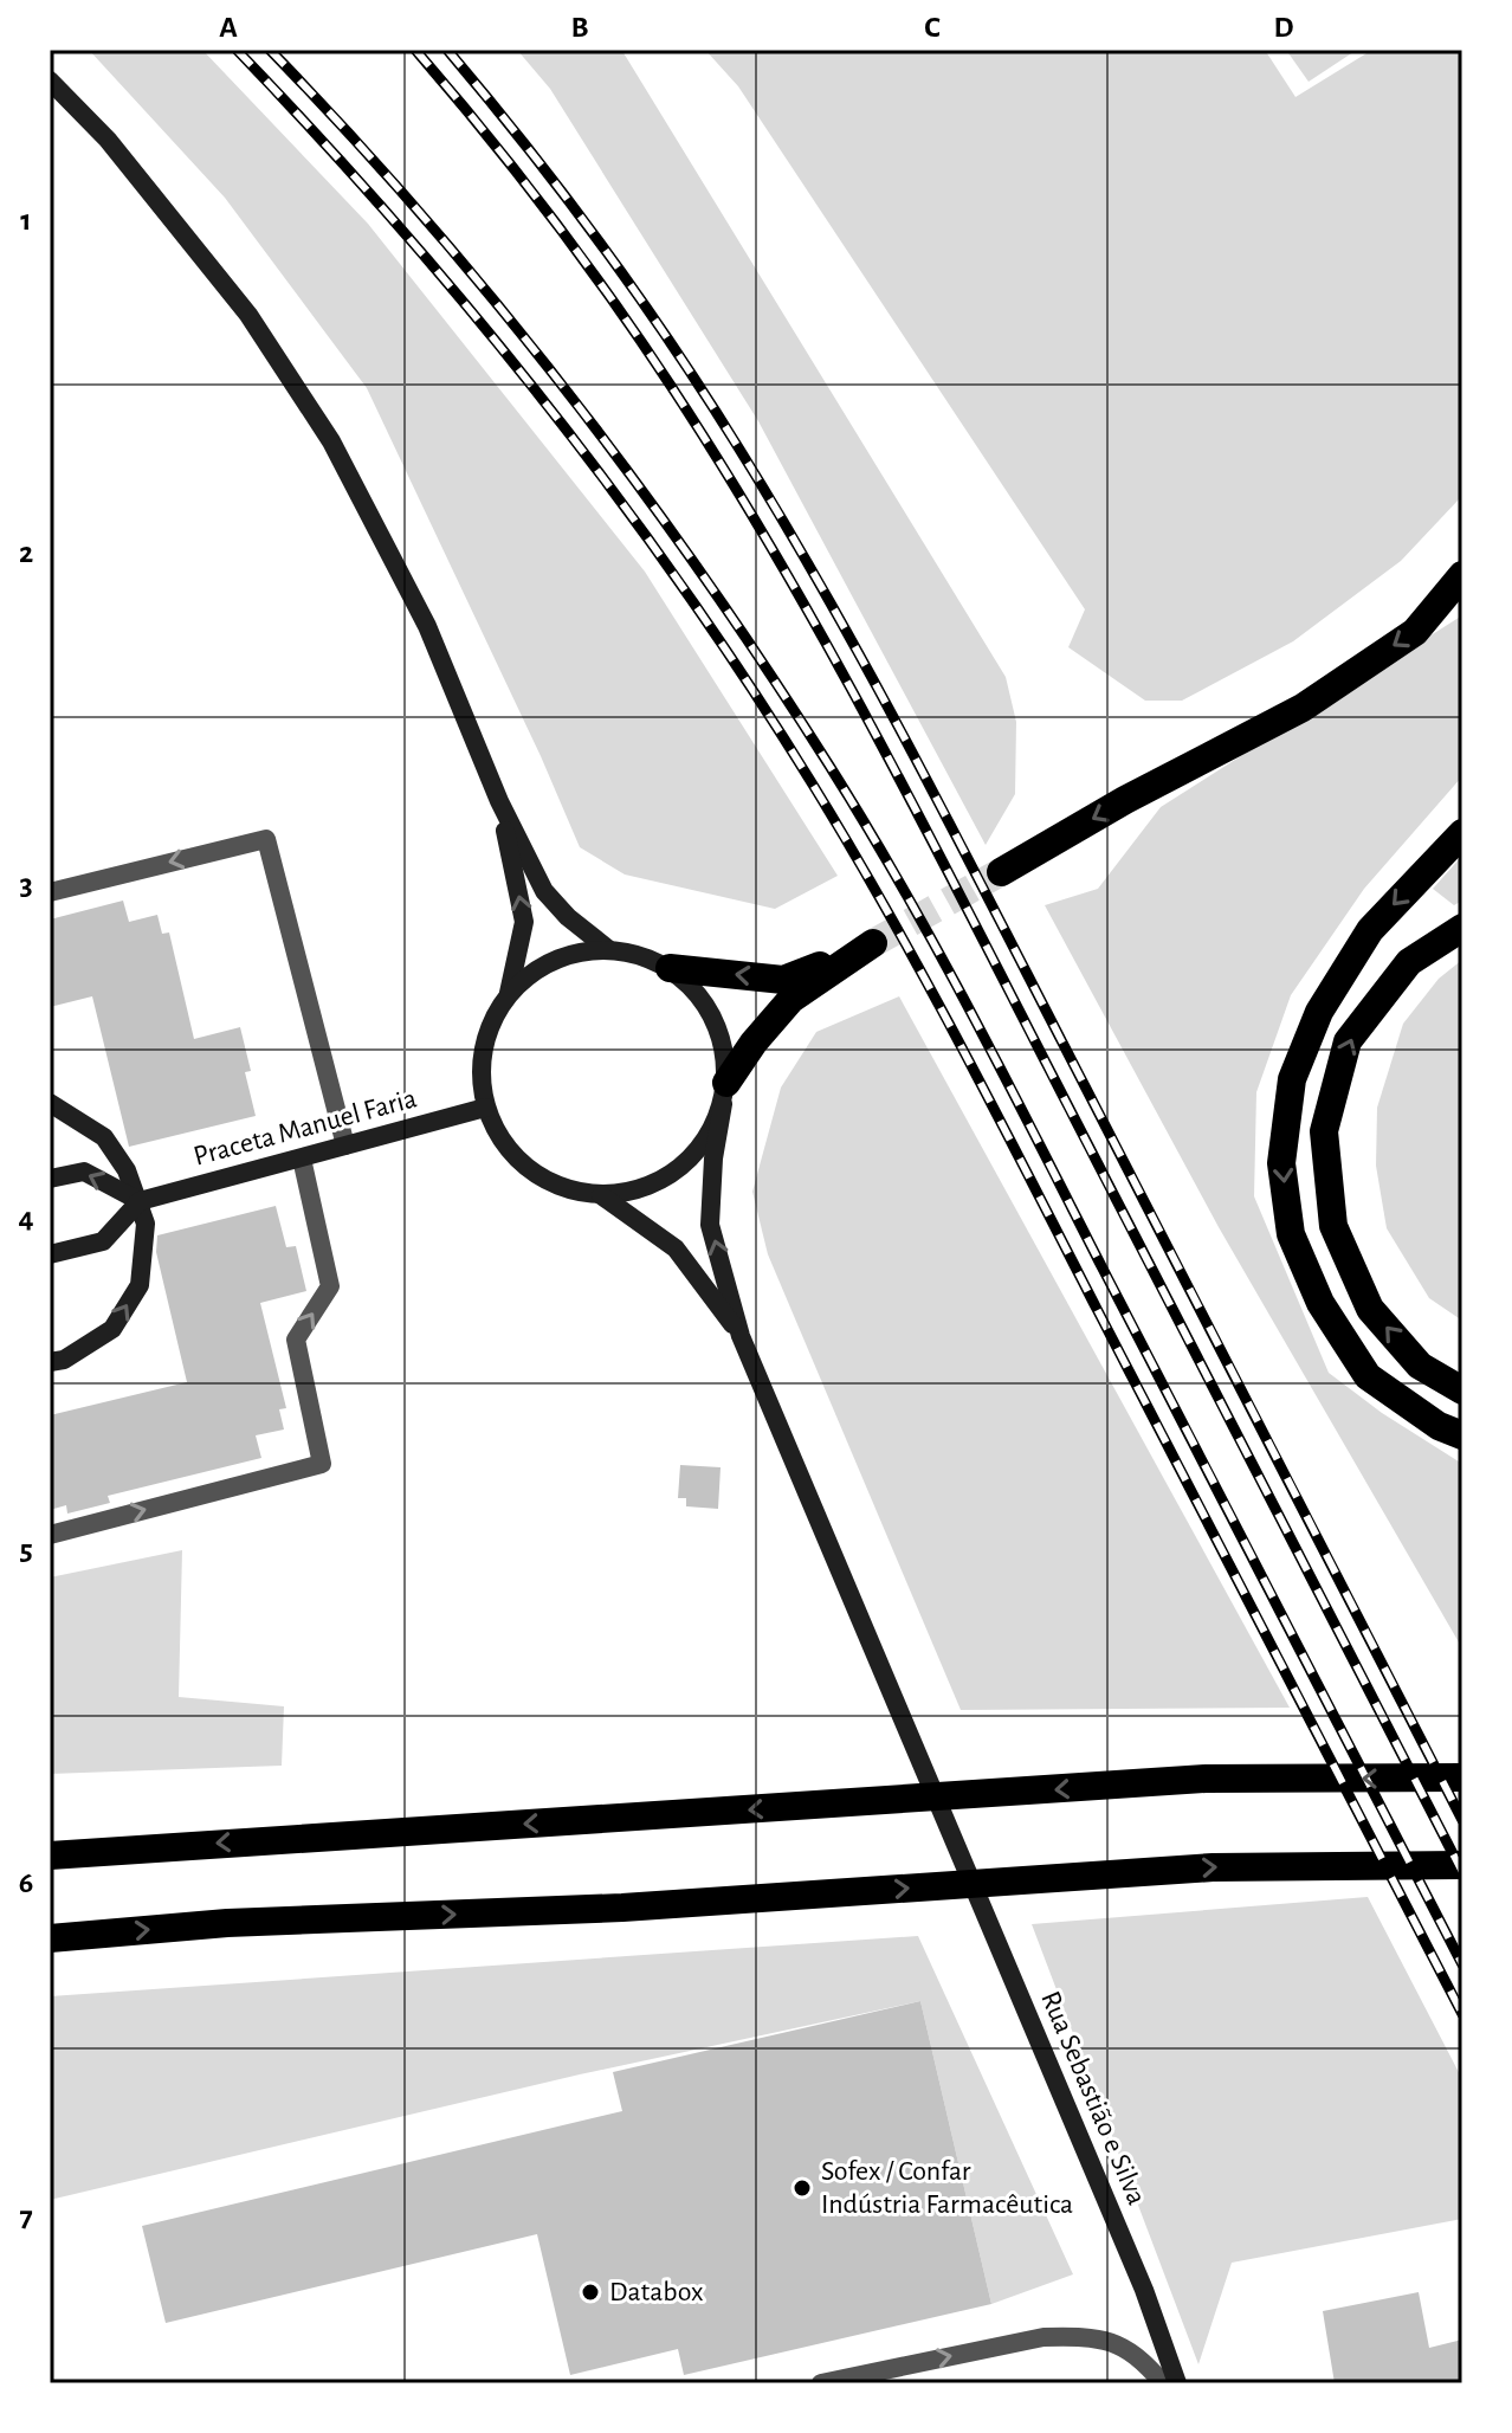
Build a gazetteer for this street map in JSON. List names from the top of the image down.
{
  "streets": {
    "street": ["Praceta Manuel Faria", "Rua Sebastião e Silva"]
  },
  "places": ["Sofex / Confar Indústria Farmacêutica", "Databox"],
  "grid": {
    "columns": [
      "A",
      "B",
      "C",
      "D"
    ],
    "rows": [
      "1",
      "2",
      "3",
      "4",
      "5",
      "6",
      "7"
    ]
  }
}
